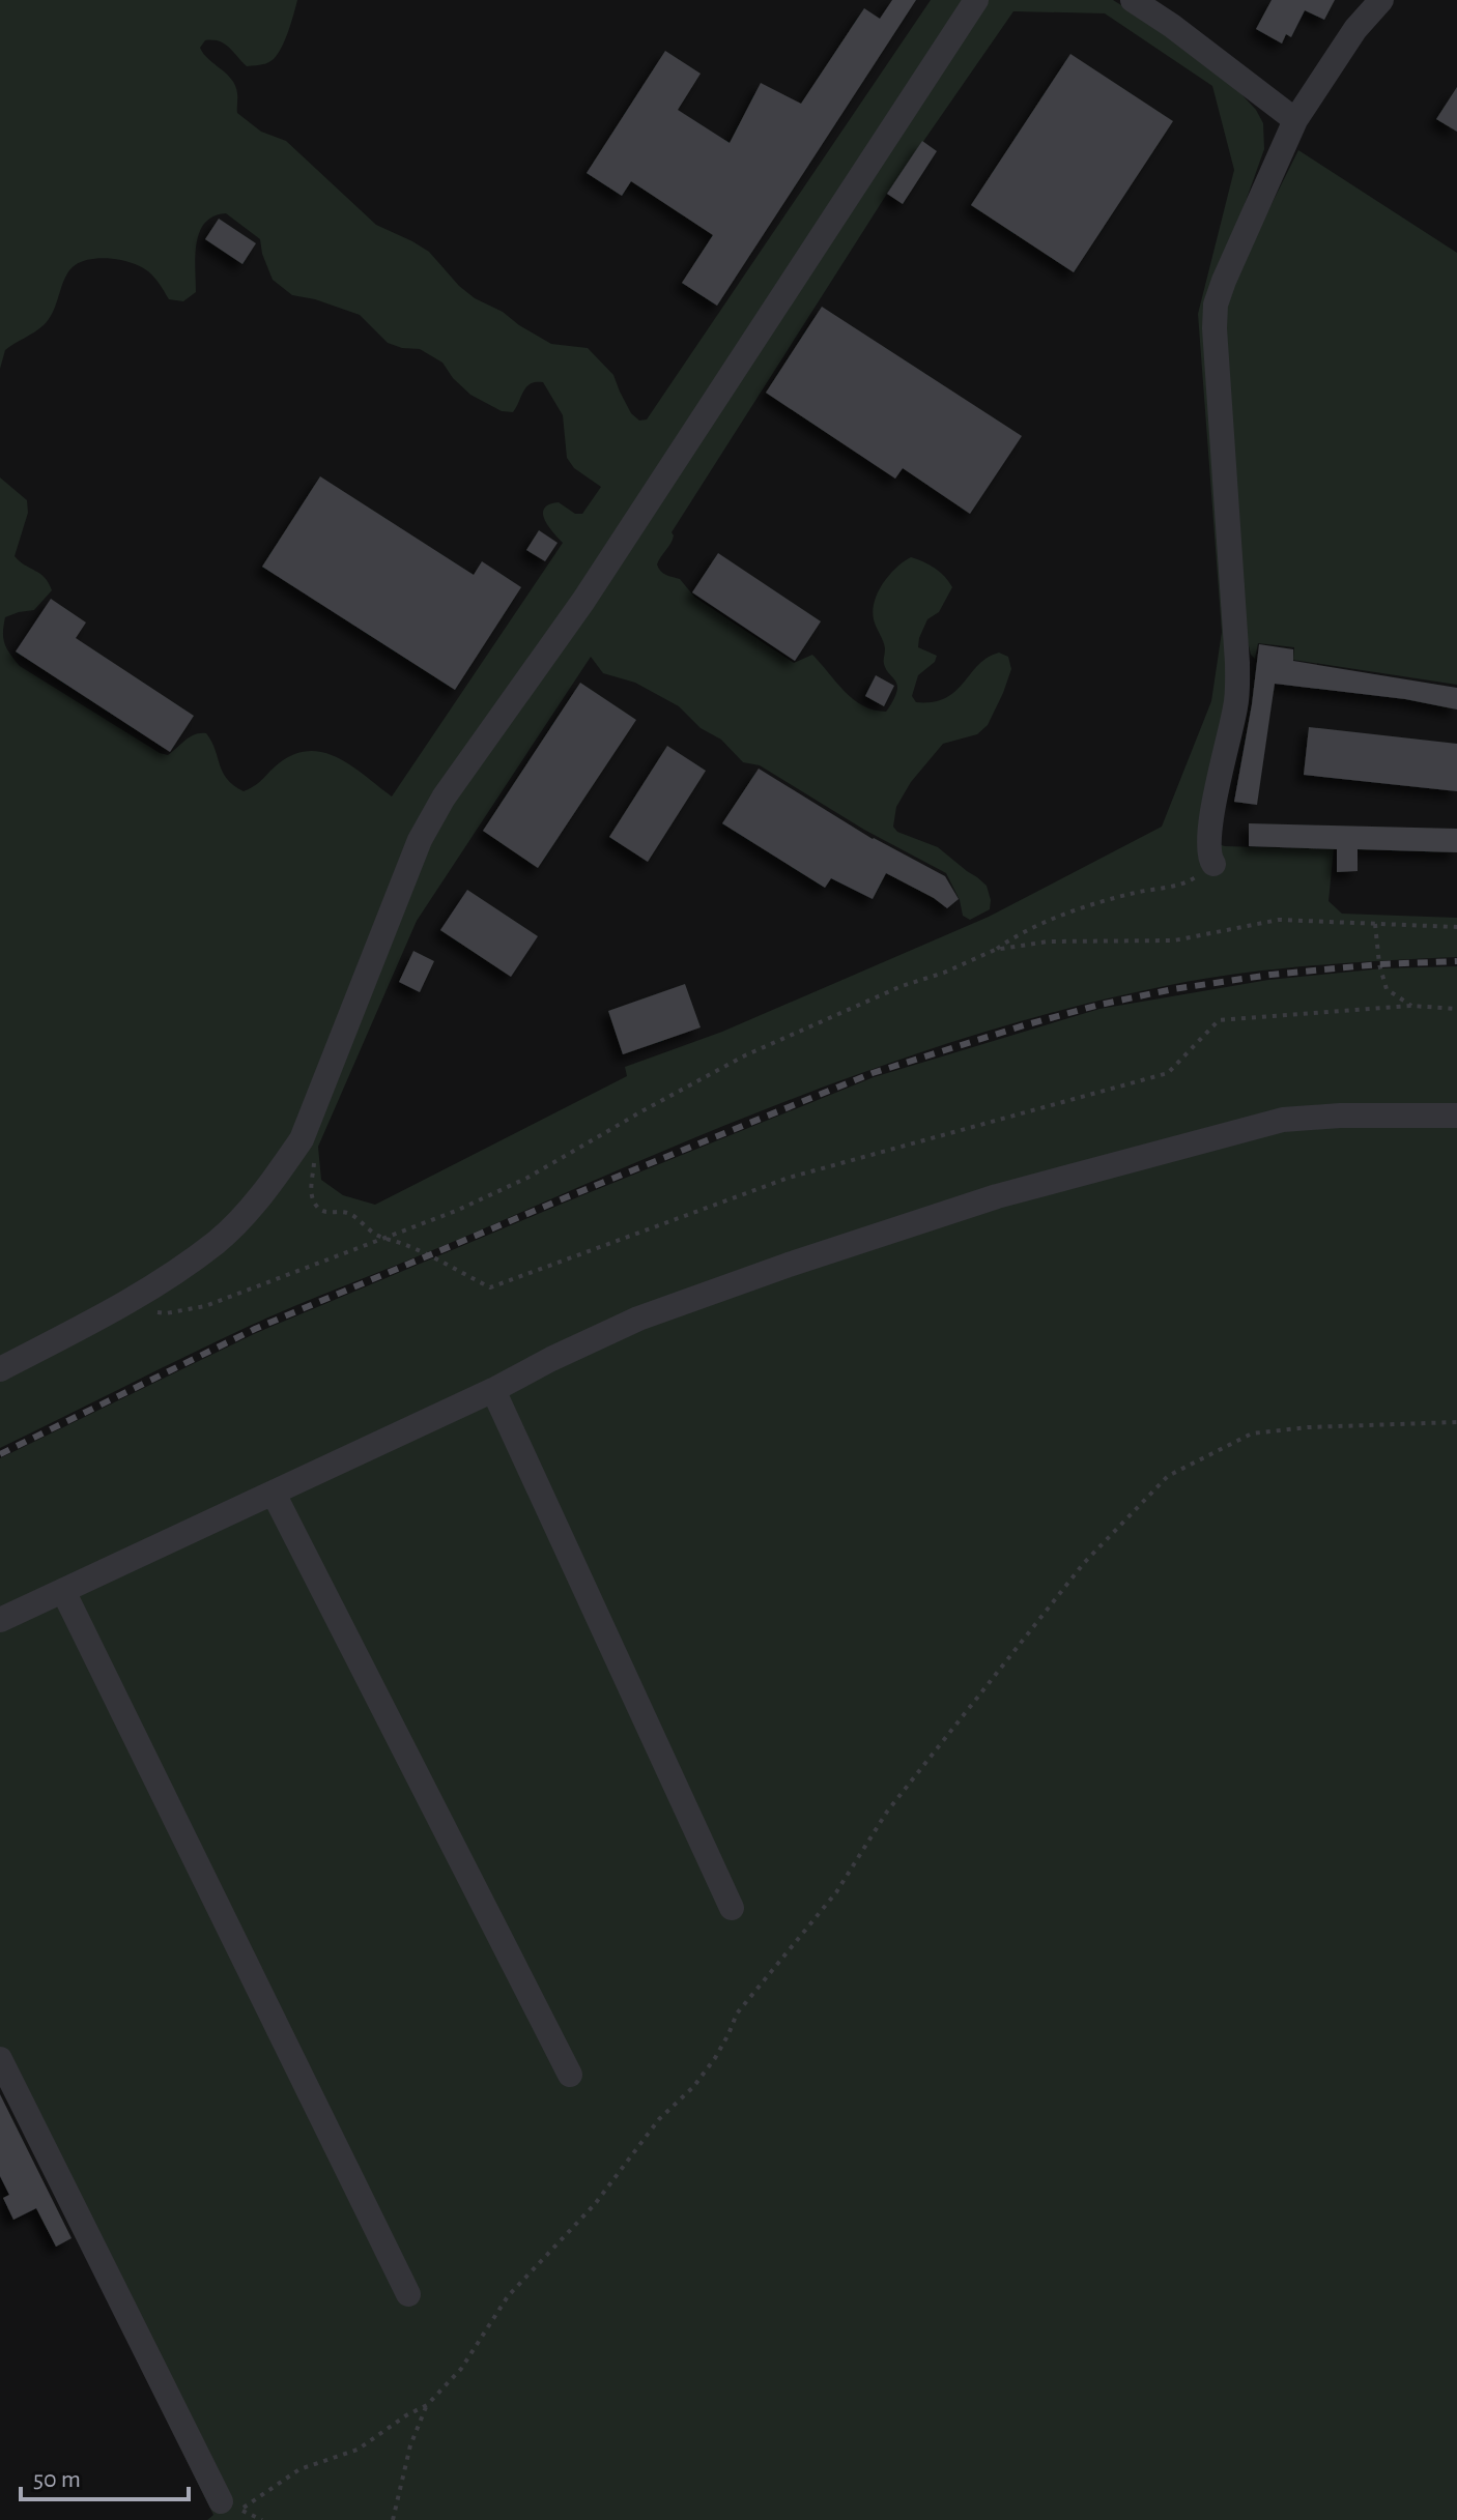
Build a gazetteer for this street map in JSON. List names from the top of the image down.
{
  "scale_bar": "50 m"
}
